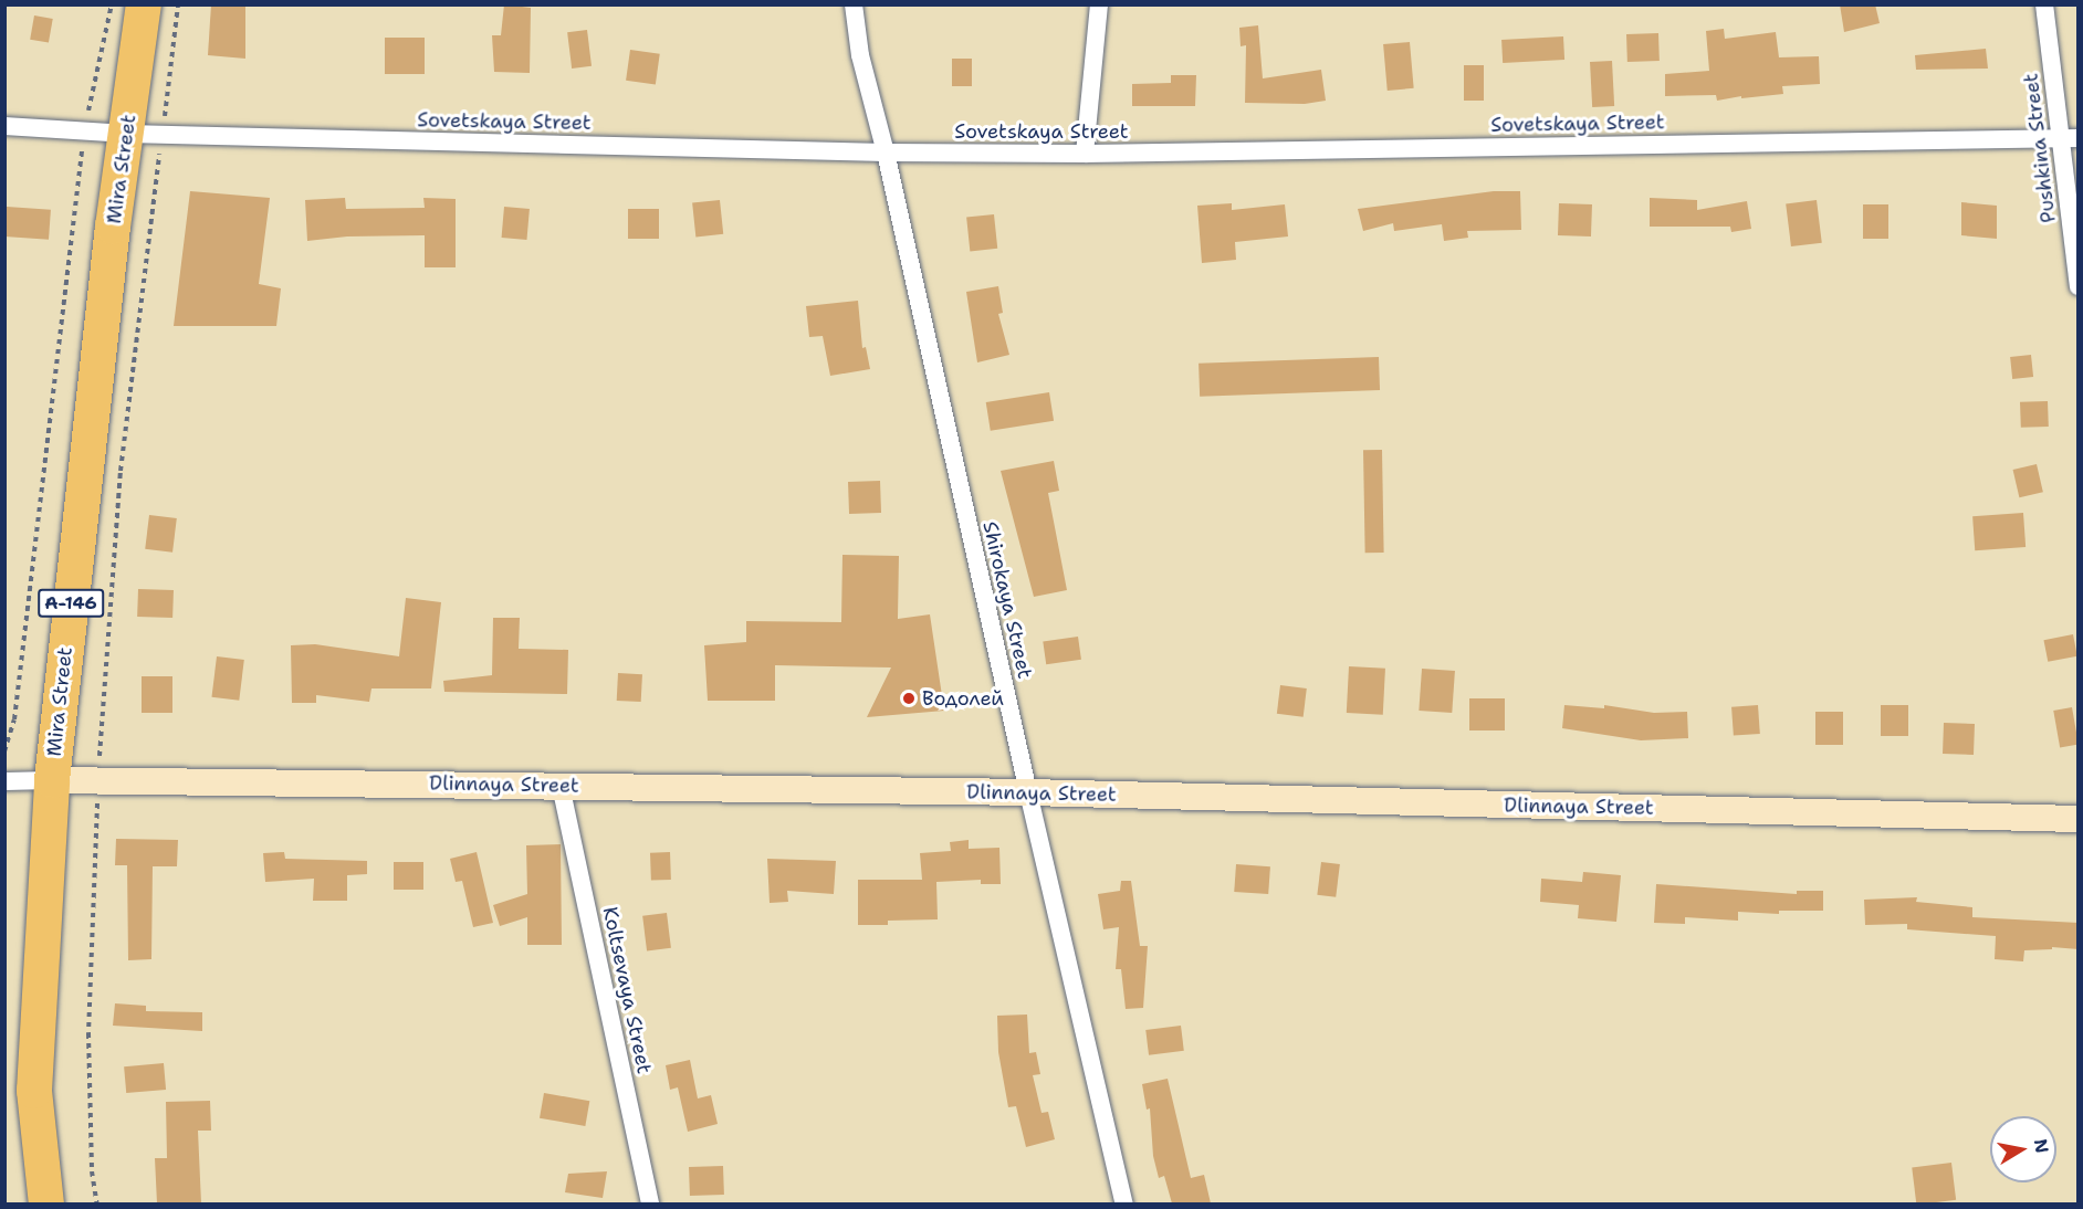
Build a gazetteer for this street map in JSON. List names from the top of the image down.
{
  "streets": {
    "highway": ["Mira Street", "А-146"],
    "main road": ["Dlinnaya Street"],
    "street": [
      "Sovetskaya Street",
      "Pushkina Street",
      "Shirokaya Street",
      "Koltsevaya Street"
    ]
  },
  "crossings": [
    ["Sovetskaya Street", "Pushkina Street"],
    ["Sovetskaya Street", "Mira Street"],
    ["Sovetskaya Street", "Shirokaya Street"],
    ["Mira Street", "Dlinnaya Street"],
    ["Shirokaya Street", "Dlinnaya Street"],
    ["Dlinnaya Street", "Koltsevaya Street"]
  ],
  "places": ["Водолей"],
  "north": "right"
}
